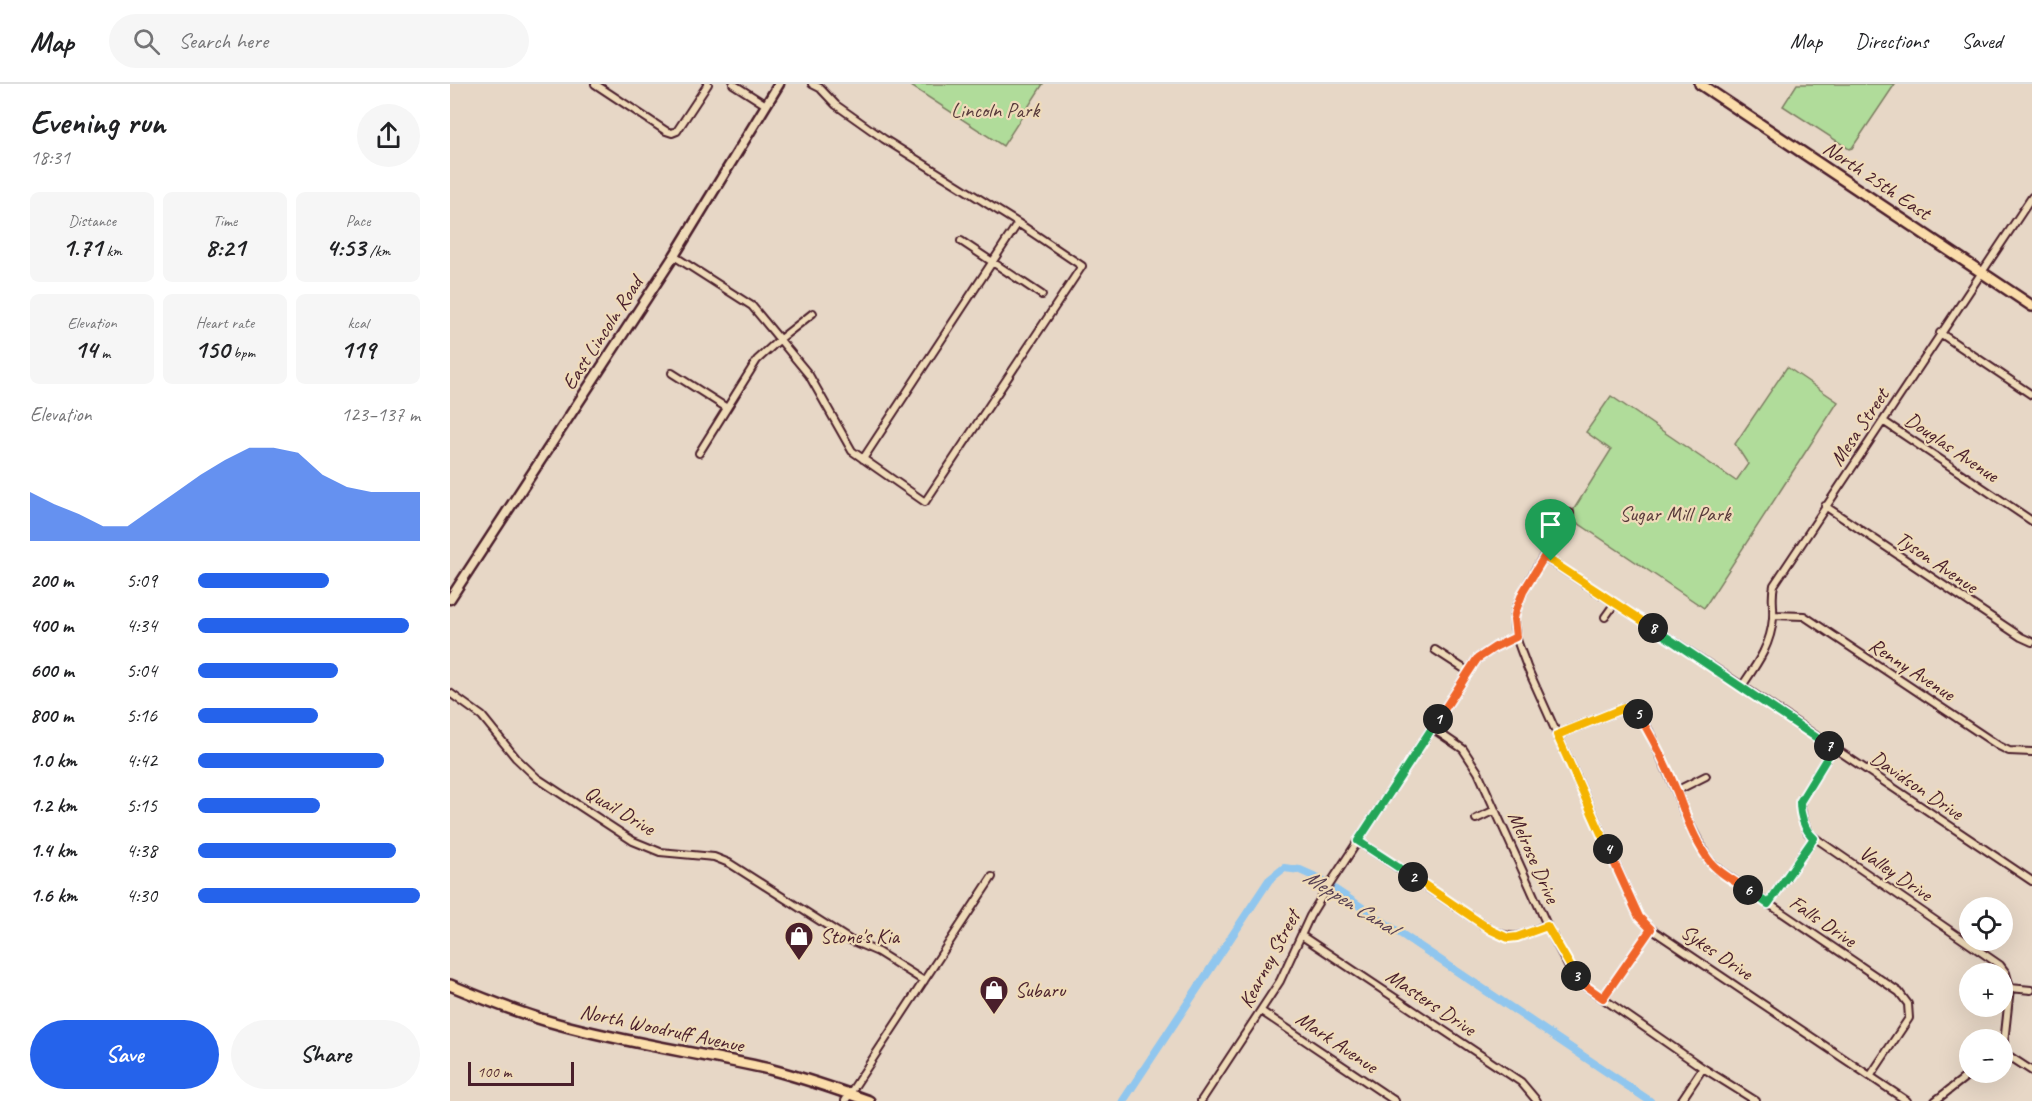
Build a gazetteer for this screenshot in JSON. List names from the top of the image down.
{
  "streets": {
    "main road": ["North 25th East", "East Lincoln Road", "North Woodruff Avenue"],
    "street": [
      "Mesa Street",
      "Douglas Avenue",
      "Tyson Avenue",
      "Renny Avenue",
      "Davidson Drive",
      "Quail Drive",
      "Melrose Drive",
      "Valley Drive",
      "Falls Drive",
      "Sykes Drive",
      "Kearney Street",
      "Masters Drive",
      "Mark Avenue"
    ]
  },
  "crossings": [
    ["North 25th East", "Mesa Street"],
    ["Mesa Street", "Douglas Avenue"],
    ["Mesa Street", "Tyson Avenue"],
    ["Mesa Street", "Renny Avenue"],
    ["Mesa Street", "Davidson Drive"],
    ["Davidson Drive", "Sykes Drive"],
    ["Melrose Drive", "Kearney Street"],
    ["Falls Drive", "Sykes Drive"],
    ["Sykes Drive", "Kearney Street"],
    ["Kearney Street", "Masters Drive"],
    ["Kearney Street", "Mark Avenue"]
  ],
  "water": ["Meppen Canal"],
  "parks": ["Lincoln Park", "Sugar Mill Park"],
  "places": {
    "shop": ["Stone's Kia", "Subaru"]
  },
  "scale_bar": "100 m",
  "page": {
    "header": "Map",
    "search": "Search here",
    "nav": ["Map", "Directions", "Saved"],
    "heading": ["Evening run", "18:31"],
    "stats": [
      ["Distance", "1.71 km"],
      ["Time", "8:21"],
      ["Pace", "4:53 /km"],
      ["Elevation", "14 m"],
      ["Heart rate", "150 bpm"],
      ["kcal", "119"]
    ],
    "chart": ["Elevation", "123–137 m"],
    "list": [
      {
        "name": "200 m",
        "note": "5:09"
      },
      {
        "name": "400 m",
        "note": "4:34"
      },
      {
        "name": "600 m",
        "note": "5:04"
      },
      {
        "name": "800 m",
        "note": "5:16"
      },
      {
        "name": "1.0 km",
        "note": "4:42"
      },
      {
        "name": "1.2 km",
        "note": "5:15"
      },
      {
        "name": "1.4 km",
        "note": "4:38"
      },
      {
        "name": "1.6 km",
        "note": "4:30"
      }
    ],
    "pins": [
      "8",
      "5",
      "1",
      "7",
      "4",
      "2",
      "6",
      "3"
    ],
    "map_buttons": ["+", "−"],
    "buttons": ["Save", "Share"],
    "scale": "100 m"
  }
}
